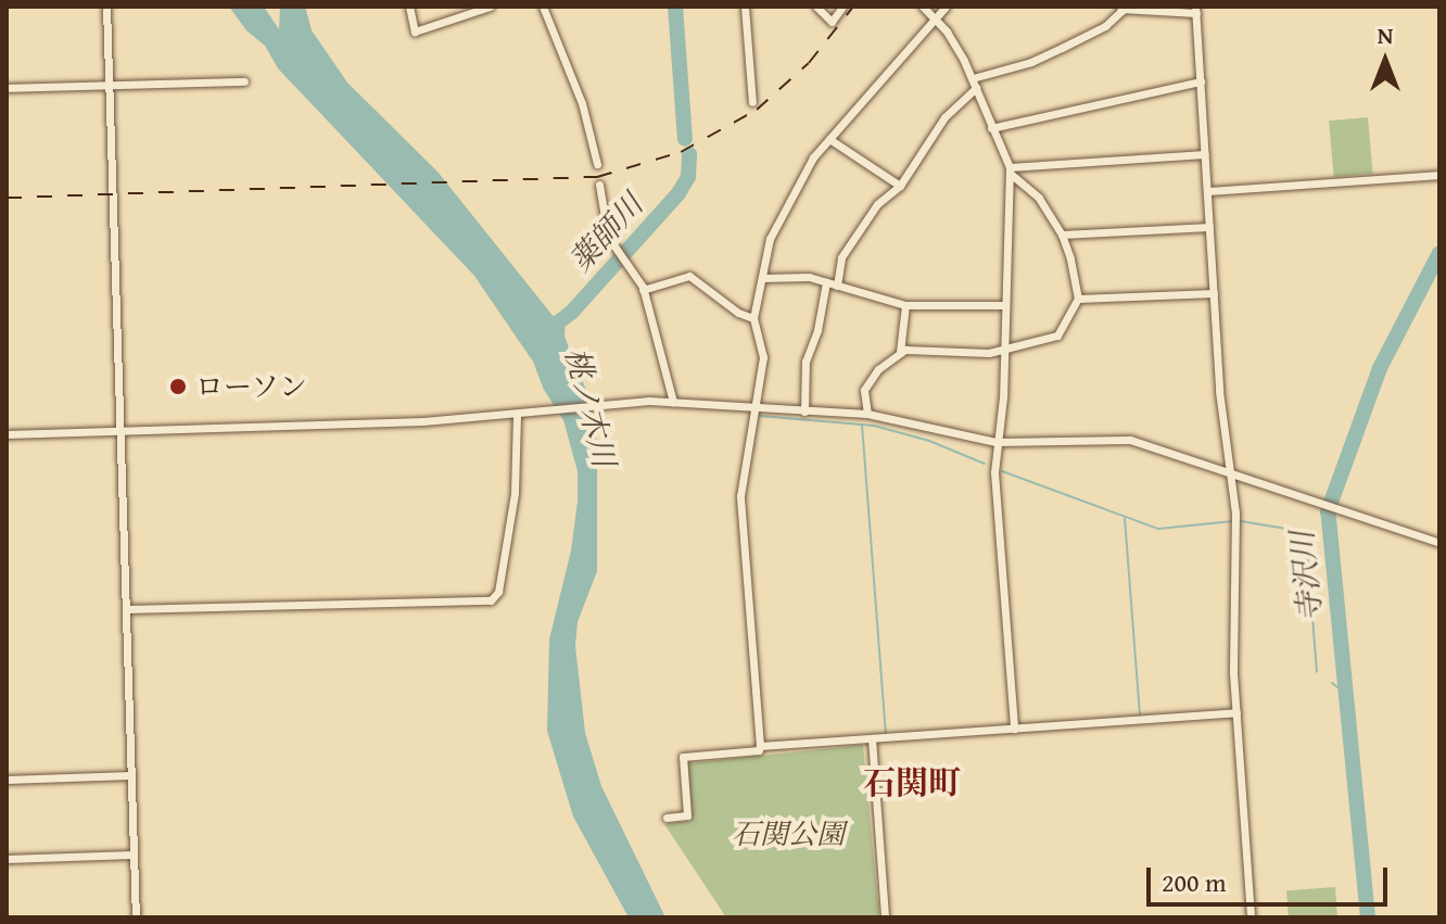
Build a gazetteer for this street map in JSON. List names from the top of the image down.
{
  "districts": ["石関町"],
  "water": ["薬師川", "桃ノ木川", "寺沢川"],
  "parks": ["石関公園"],
  "places": ["ローソン"],
  "scale_bar": "200 m",
  "north": "top"
}
